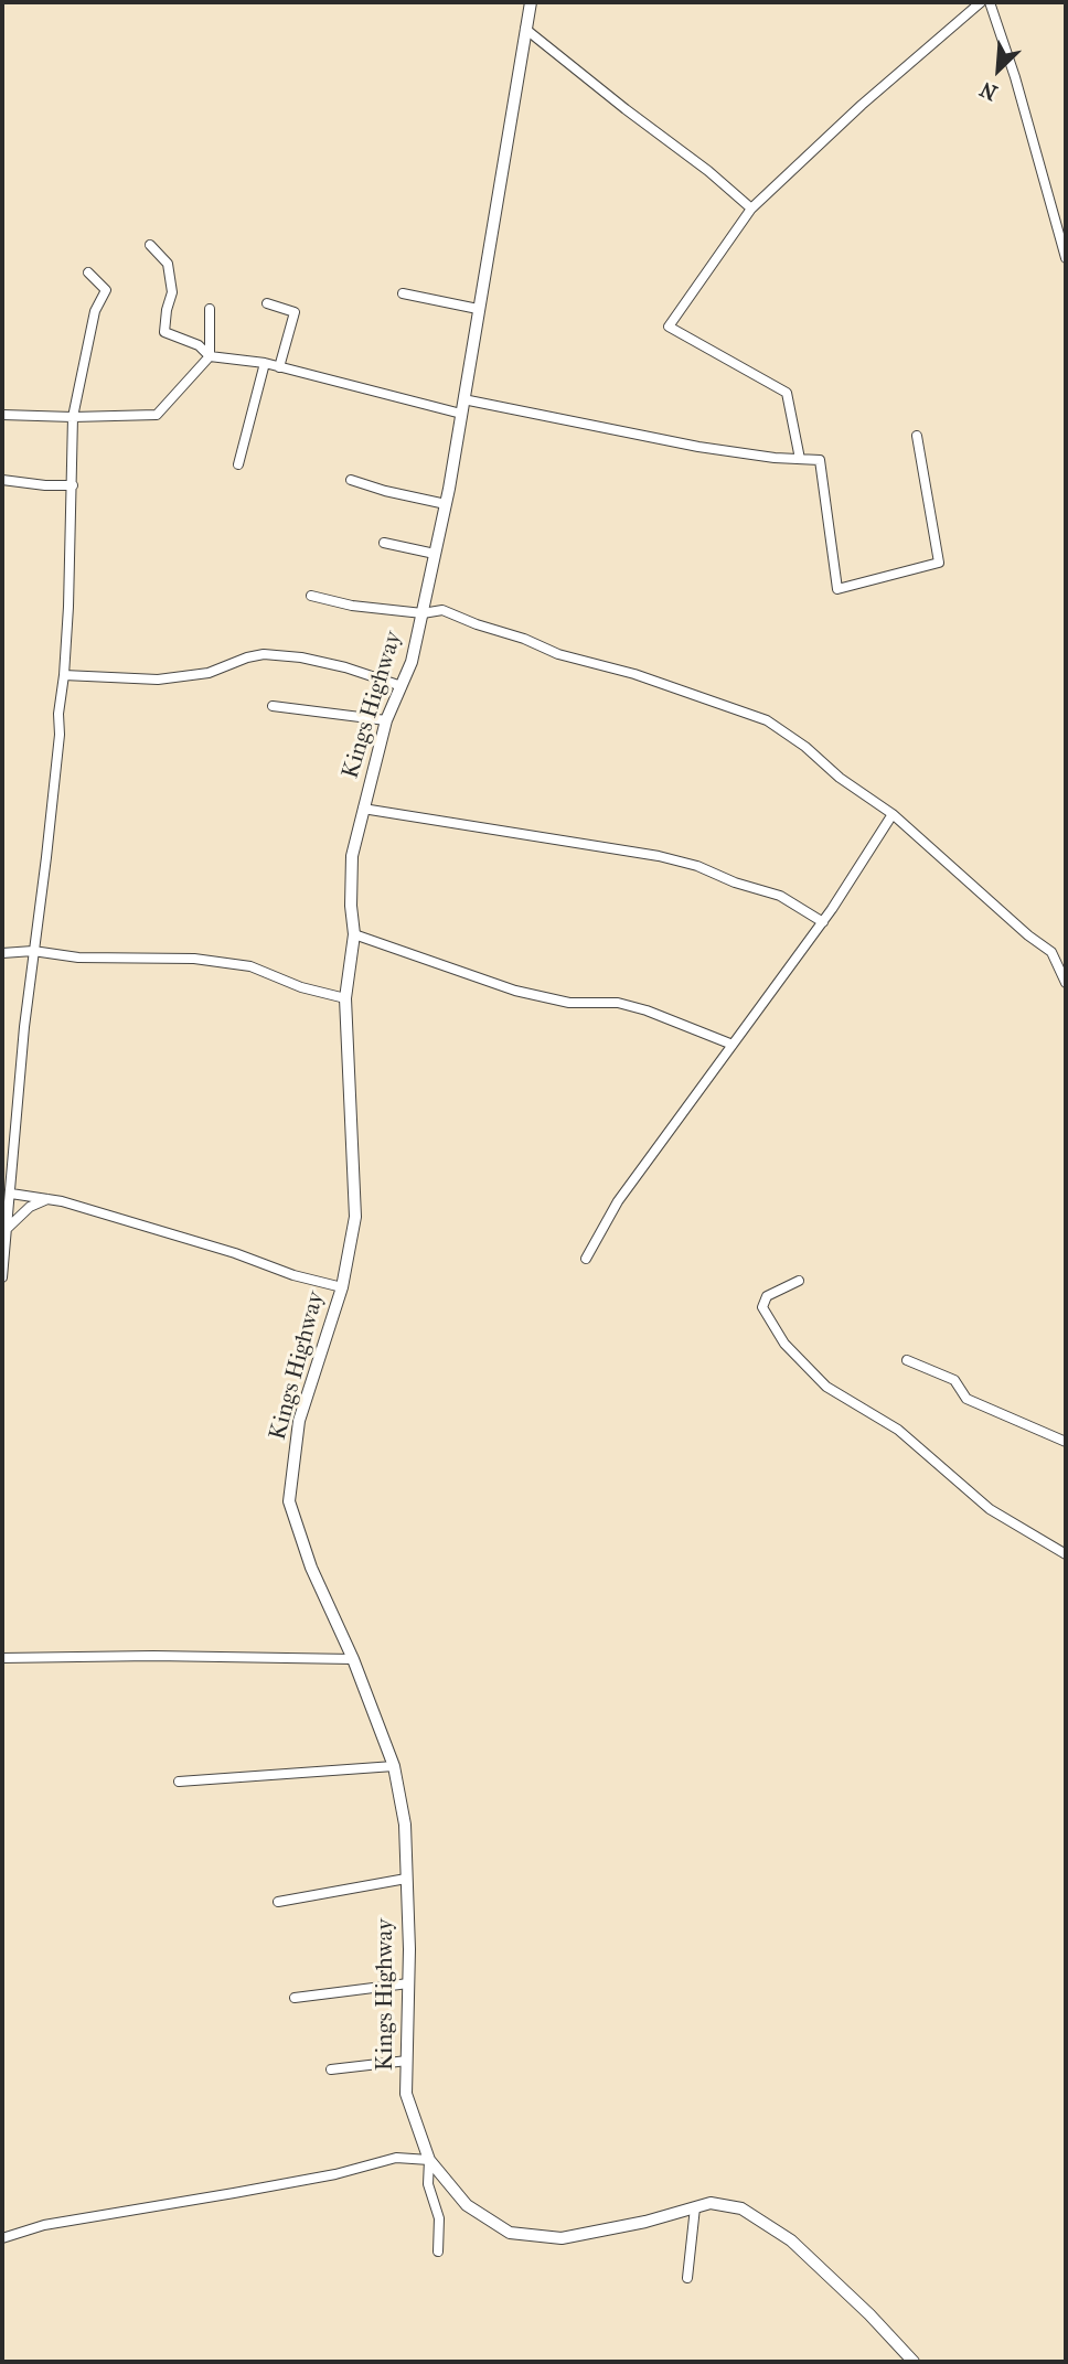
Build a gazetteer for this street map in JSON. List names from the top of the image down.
{
  "streets": {
    "street": ["Kings Highway"]
  },
  "north": "bottom left"
}
